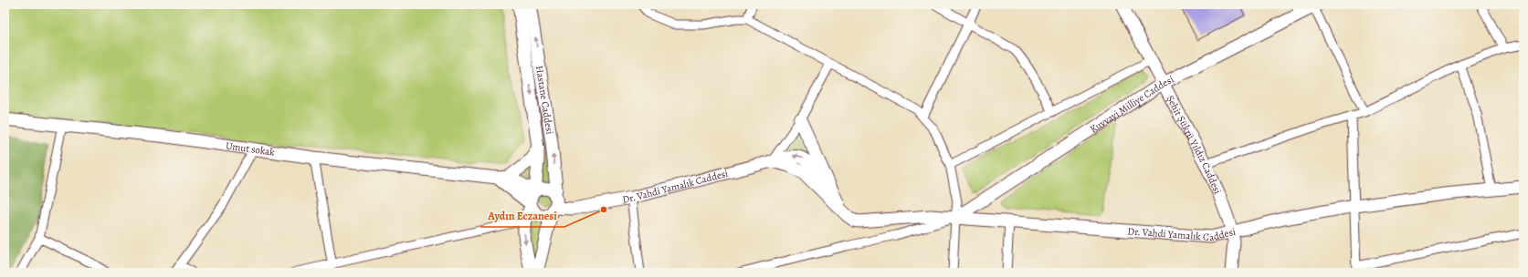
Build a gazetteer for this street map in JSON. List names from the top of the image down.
{
  "streets": {
    "street": [
      "Hastane Caddesi",
      "Kuvvayi Milliye Caddesi",
      "Şehit Şükrü Yıldız Caddesi",
      "Umut sokak",
      "Dr. Vahdi Yamalık Caddesi"
    ]
  },
  "crossings": [
    ["Hastane Caddesi", "Dr. Vahdi Yamalık Caddesi"],
    ["Kuvvayi Milliye Caddesi", "Şehit Şükrü Yıldız Caddesi"],
    ["Kuvvayi Milliye Caddesi", "Dr. Vahdi Yamalık Caddesi"],
    ["Şehit Şükrü Yıldız Caddesi", "Dr. Vahdi Yamalık Caddesi"]
  ],
  "places": ["Aydın Eczanesi"]
}
